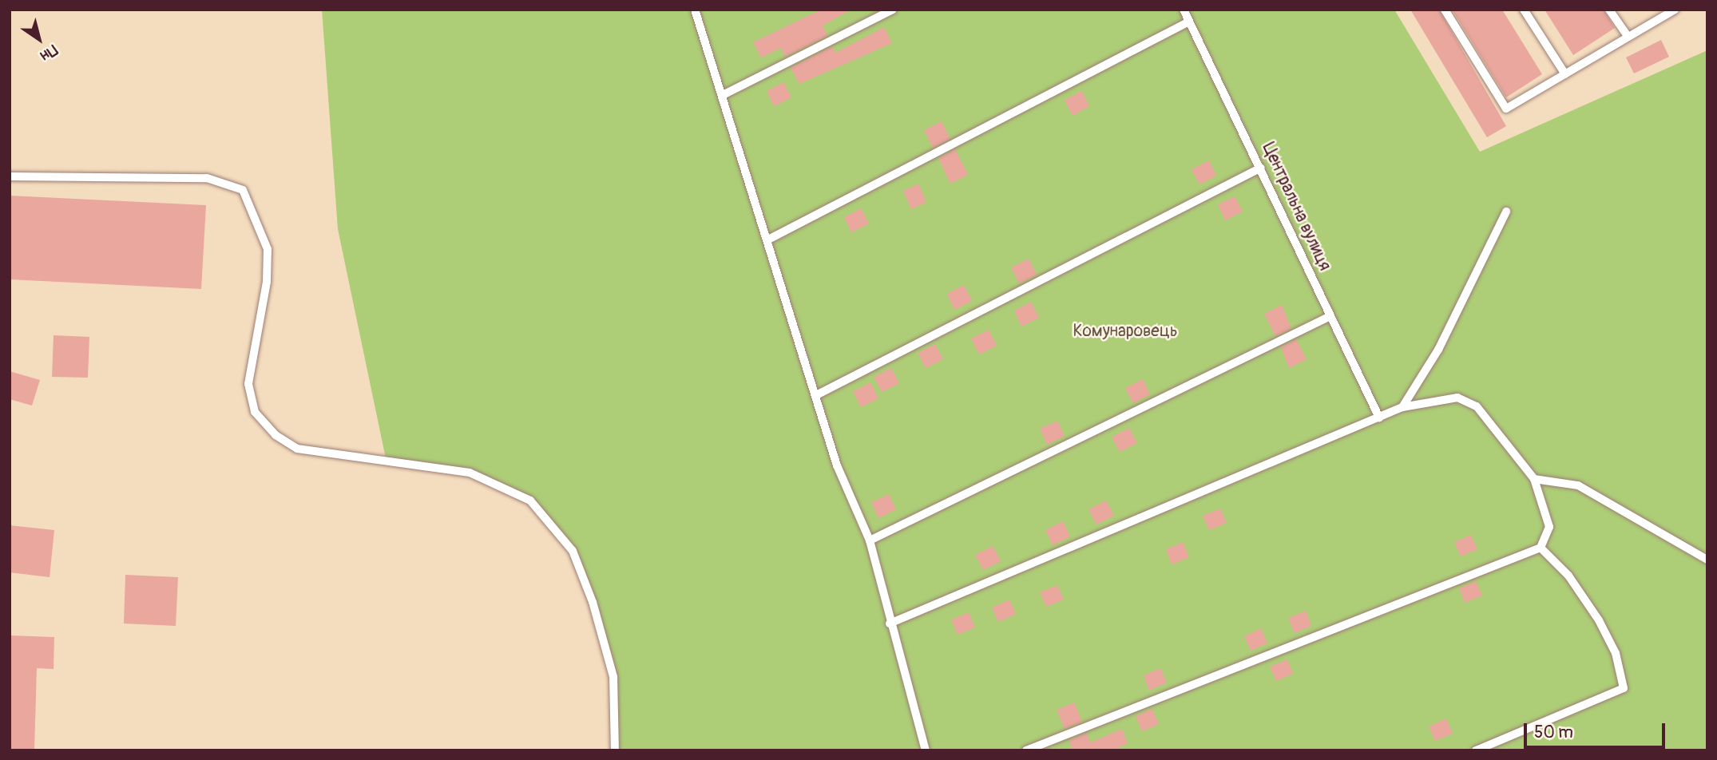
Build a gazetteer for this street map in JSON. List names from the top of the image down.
{
  "streets": {
    "lane": ["Центральна вулиця"]
  },
  "parks": ["Комунаровець"],
  "scale_bar": "50 m",
  "north": "bottom right"
}
